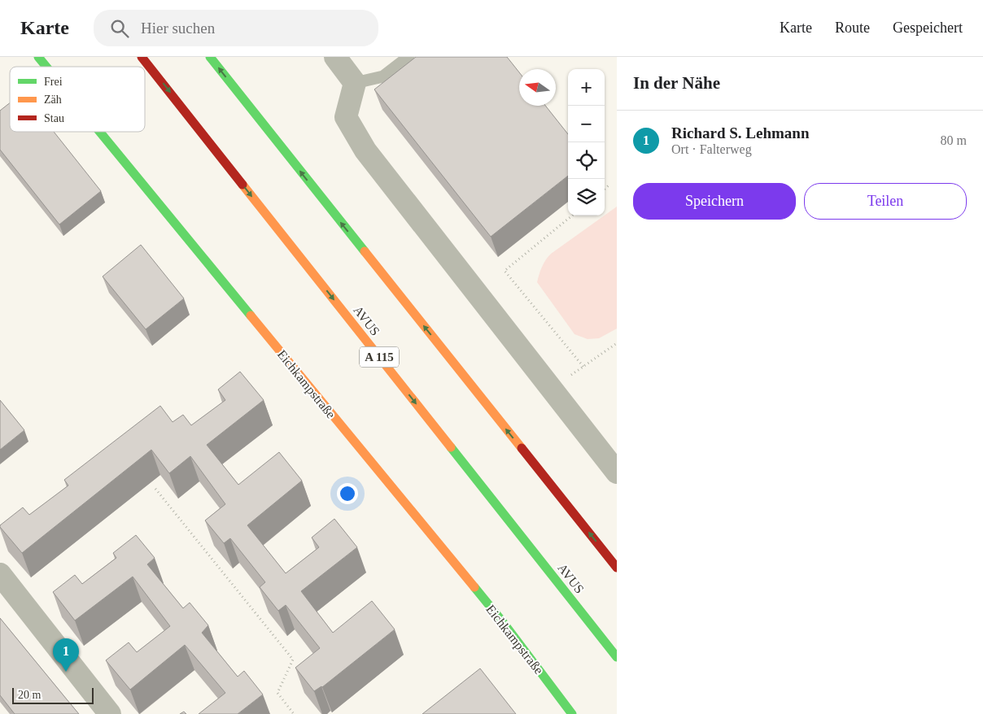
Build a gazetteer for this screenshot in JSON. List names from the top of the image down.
{
  "streets": {
    "main road": ["AVUS", "A 115", "Eichkampstraße"]
  },
  "legend": ["Frei", "Zäh", "Stau"],
  "scale_bar": "20 m",
  "north": "left",
  "page": {
    "header": "Karte",
    "search": "Hier suchen",
    "nav": ["Karte", "Route", "Gespeichert"],
    "heading": "In der Nähe",
    "map_buttons": ["+", "−"],
    "list": [
      {
        "mark": "1",
        "name": "Richard S. Lehmann",
        "note": "Ort · Falterweg",
        "value": "80 m"
      }
    ],
    "buttons": ["Speichern", "Teilen"],
    "pins": "1",
    "scale": "20 m"
  }
}
